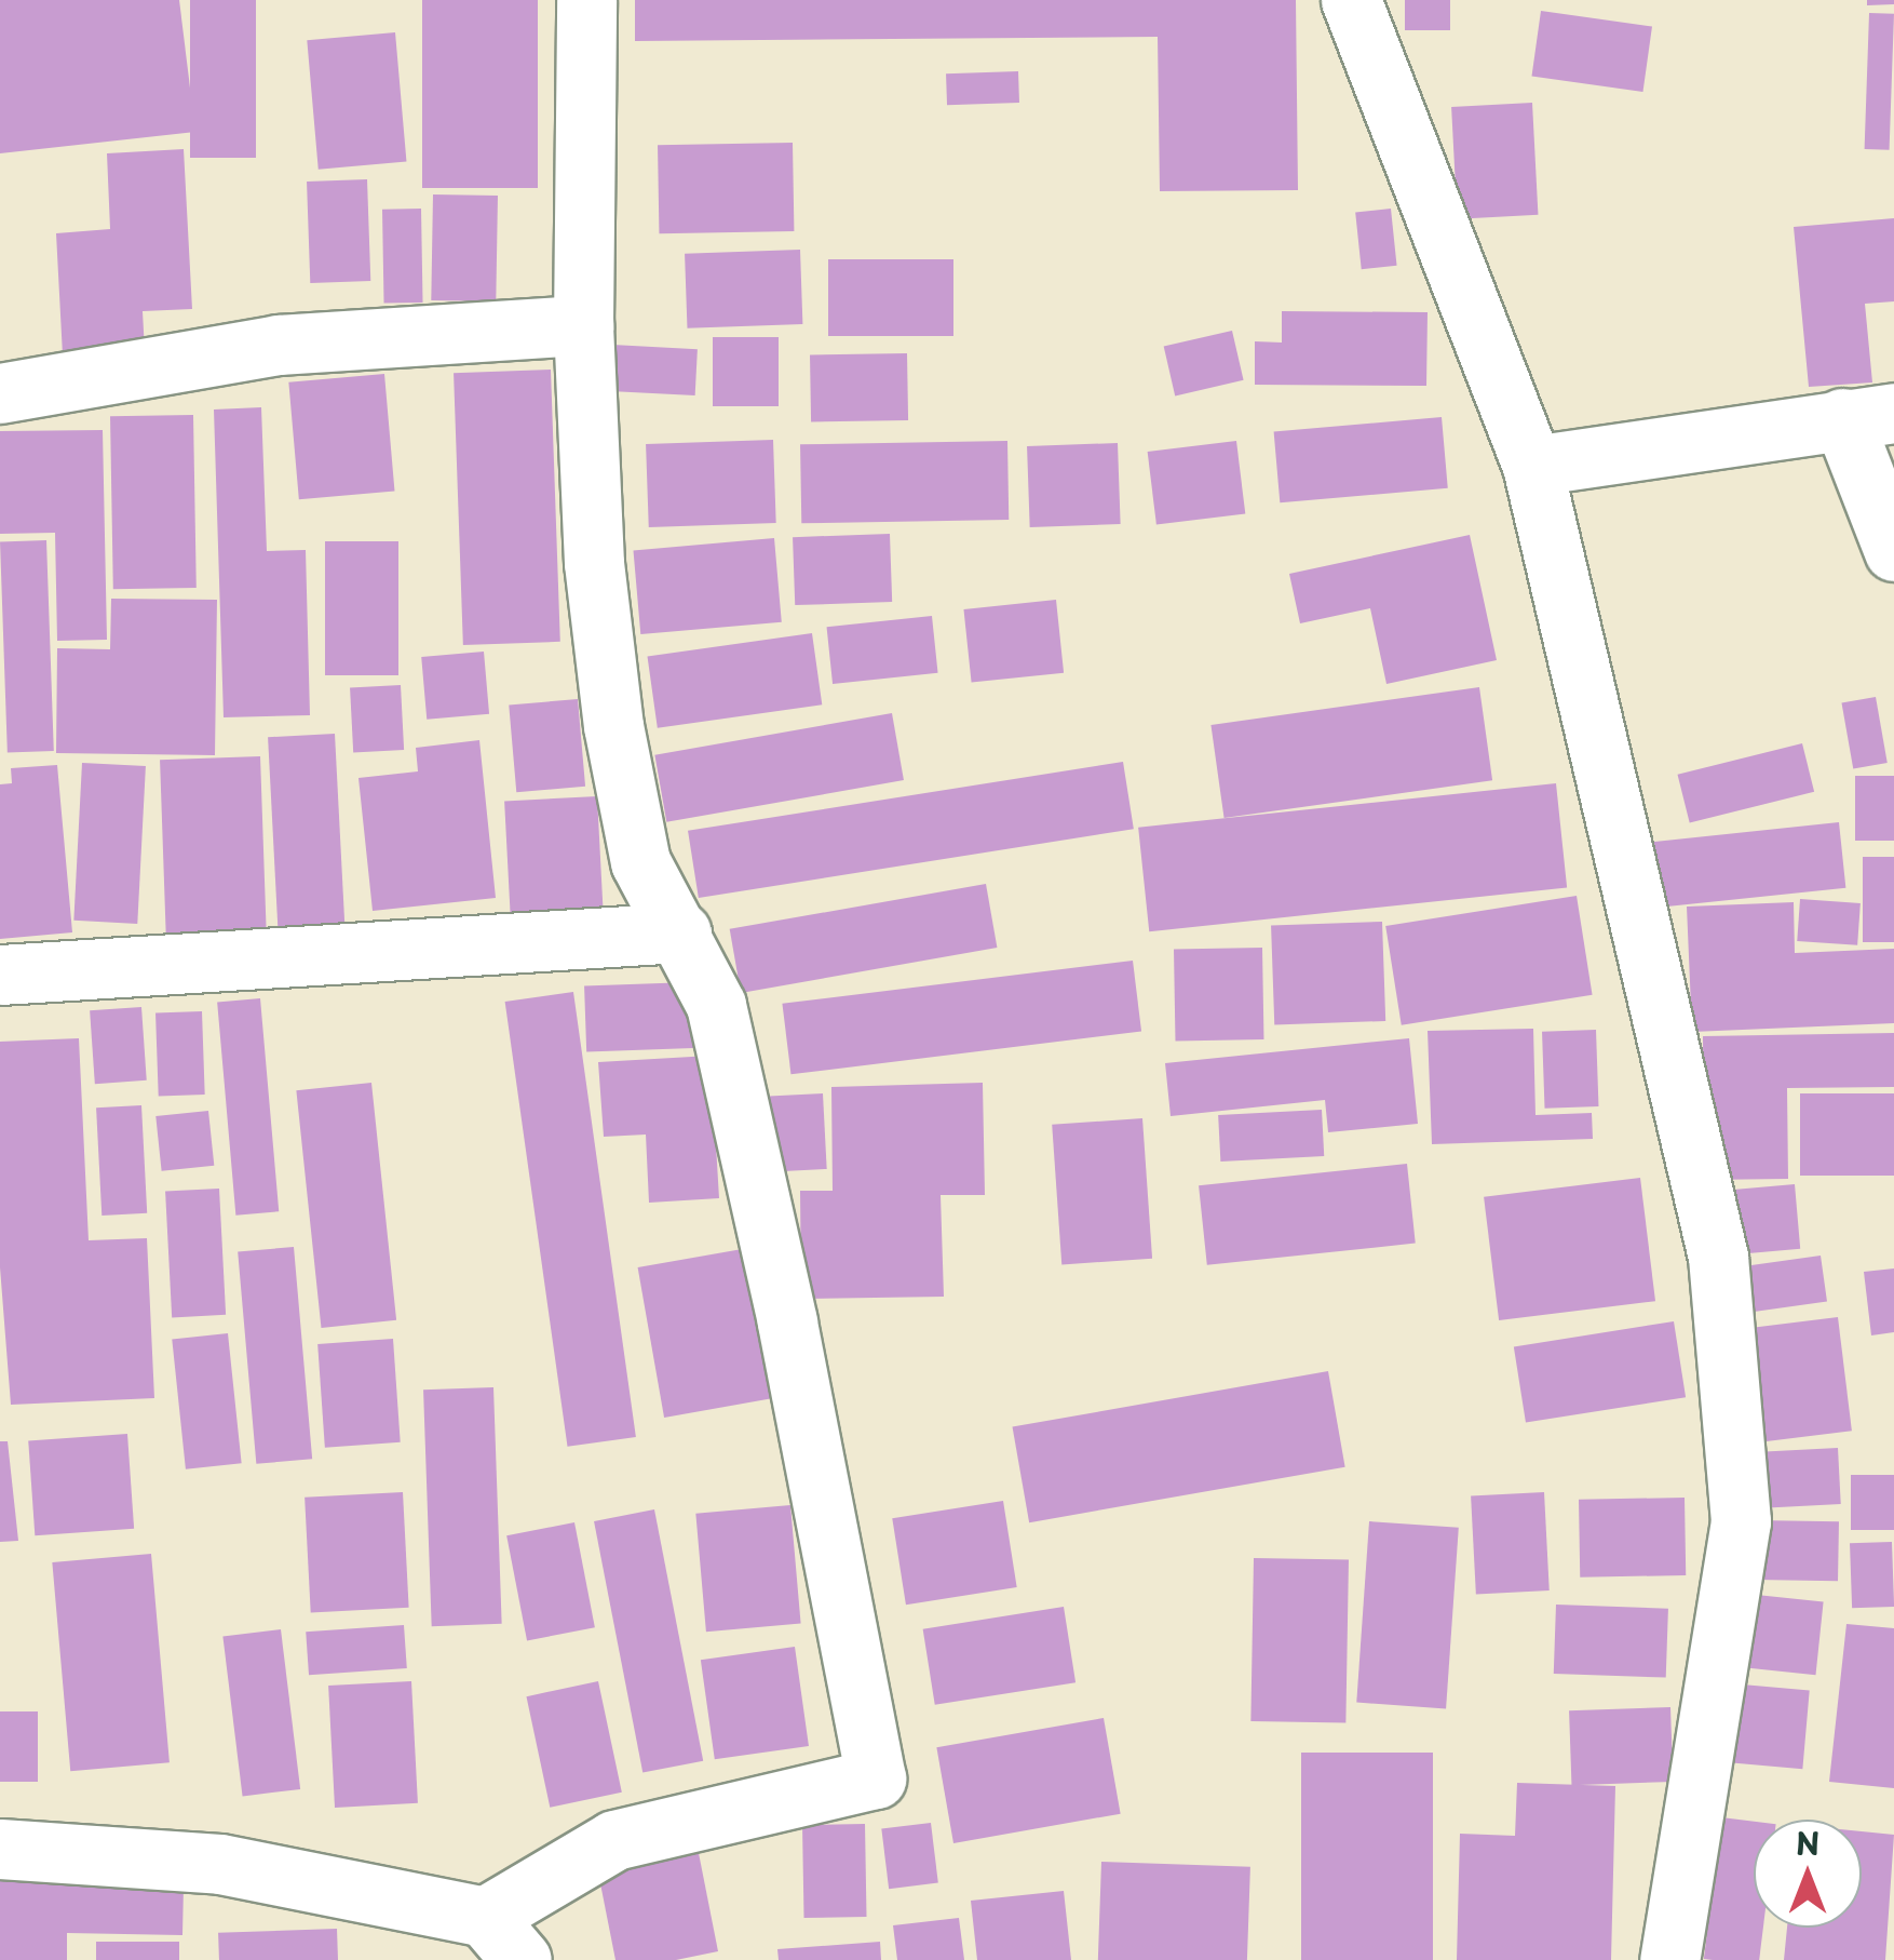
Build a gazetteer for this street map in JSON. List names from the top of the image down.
{
  "north": "top"
}
